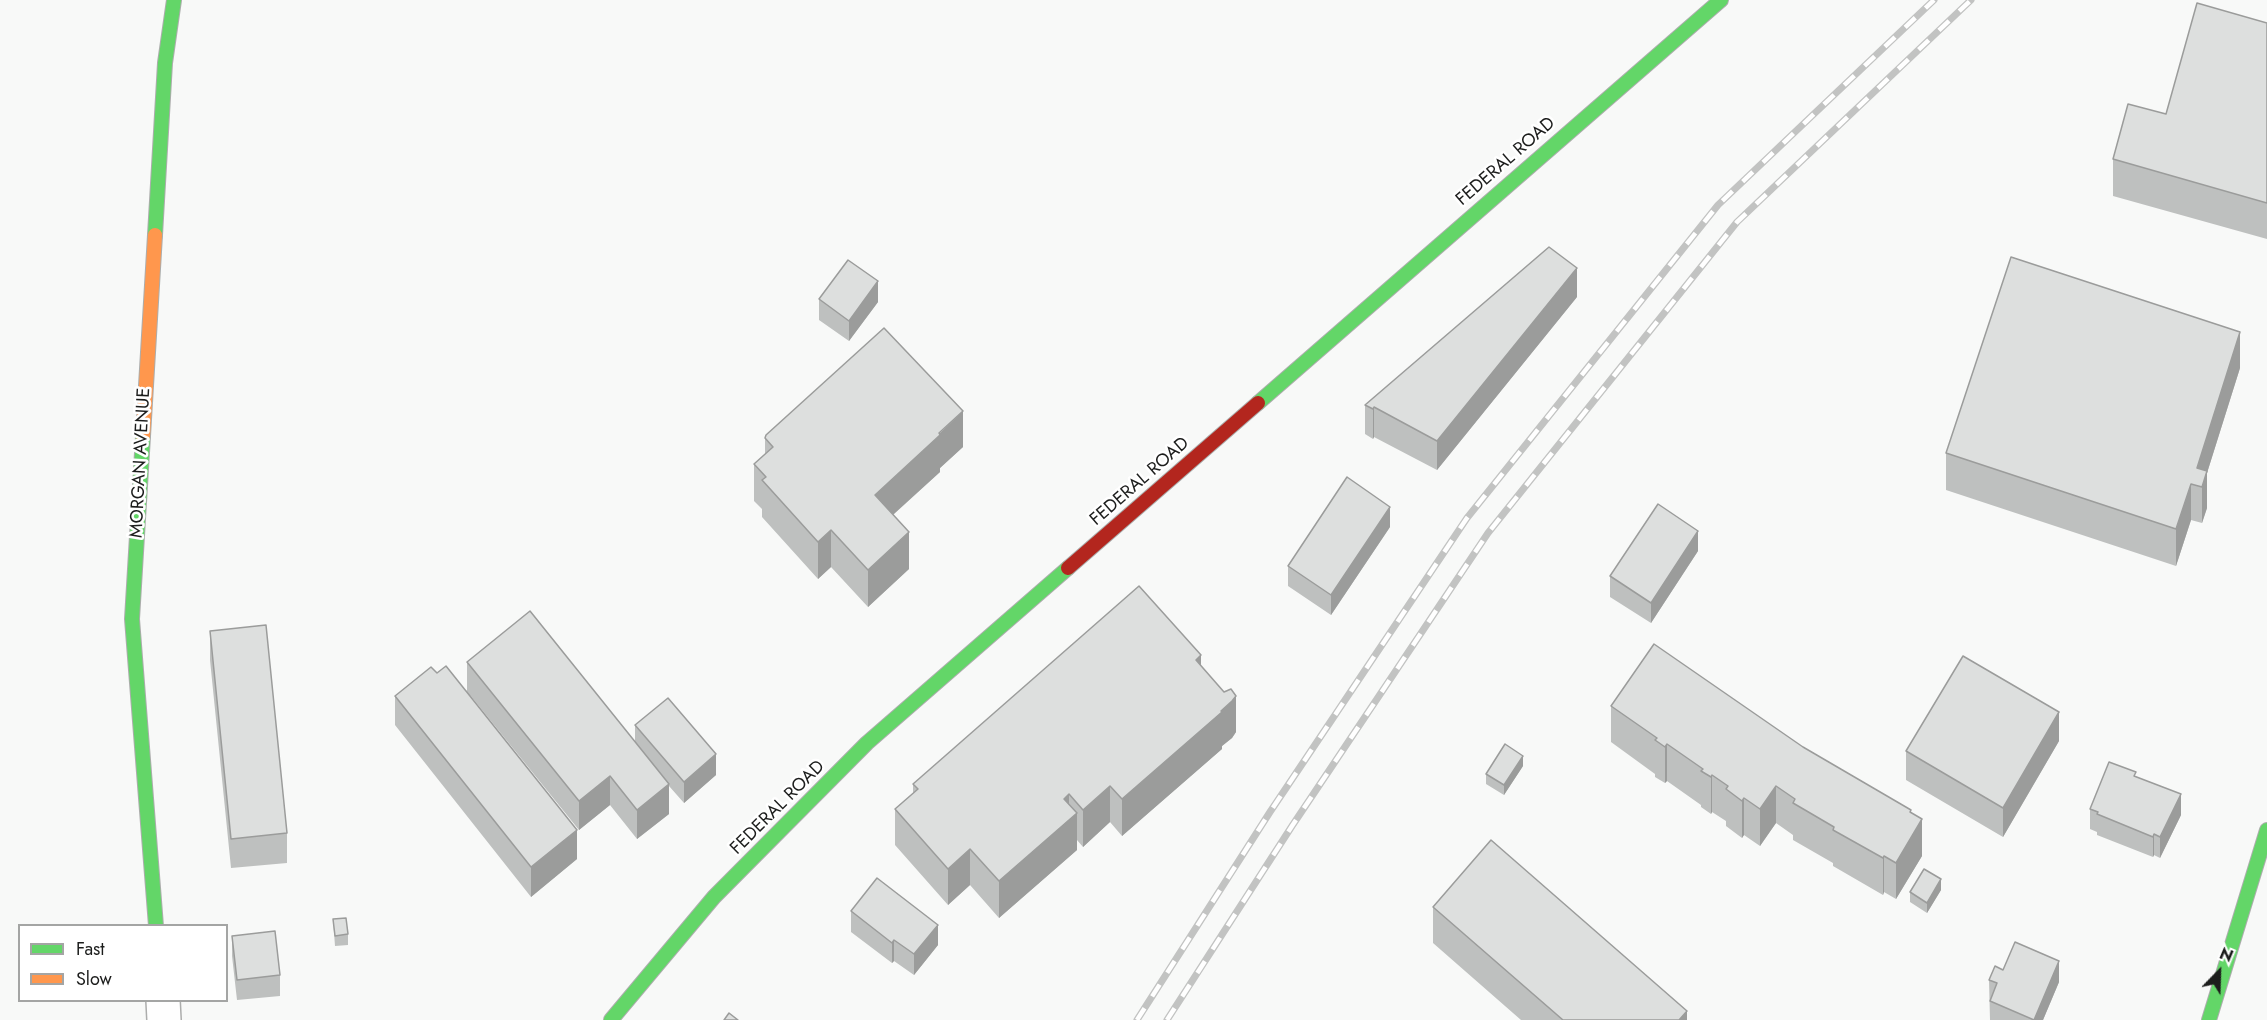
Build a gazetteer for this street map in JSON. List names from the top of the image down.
{
  "streets": {
    "main road": ["FEDERAL ROAD", "MORGAN AVENUE"]
  },
  "legend": ["Fast", "Slow"],
  "north": "top right"
}
